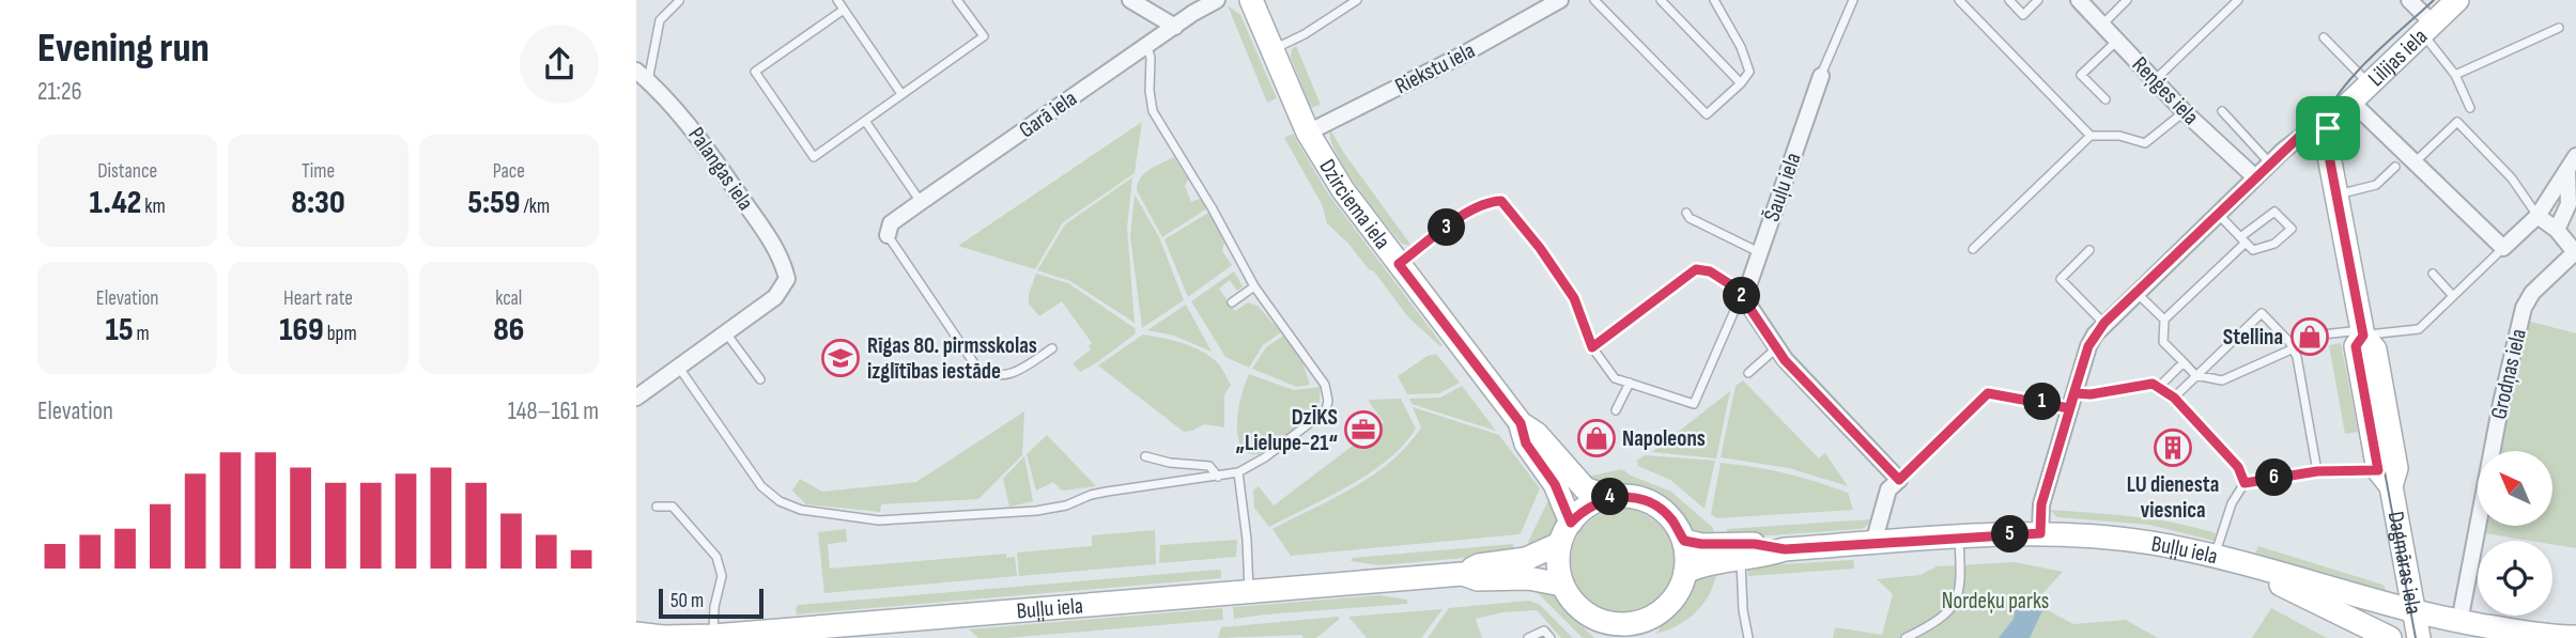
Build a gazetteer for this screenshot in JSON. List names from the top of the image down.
{
  "streets": {
    "street": [
      "Lilijas iela",
      "Riekstu iela",
      "Reņģes iela",
      "Garā iela",
      "Palangas iela",
      "Šauļu iela",
      "Dzirciema iela",
      "Grodņas iela",
      "Buļļu iela",
      "Dagmāras iela"
    ]
  },
  "crossings": [
    ["Lilijas iela", "Reņģes iela"],
    ["Lilijas iela", "Buļļu iela"],
    ["Lilijas iela", "Dagmāras iela"],
    ["Riekstu iela", "Dzirciema iela"],
    ["Dzirciema iela", "Buļļu iela"],
    ["Grodņas iela", "Buļļu iela"],
    ["Buļļu iela", "Dagmāras iela"]
  ],
  "parks": ["Nordeķu parks"],
  "places": {
    "shop": ["Stellina", "Napoleons"],
    "school or university": ["Rīgas 80. pirmsskolas izglītības iestāde"],
    "office": ["DzĪKS „Lielupe-21“"],
    "building": ["LU dienesta viesnica"]
  },
  "scale_bar": "50 m",
  "north": "top left",
  "page": {
    "heading": ["Evening run", "21:26"],
    "stats": [
      ["Distance", "1.42 km"],
      ["Time", "8:30"],
      ["Pace", "5:59 /km"],
      ["Elevation", "15 m"],
      ["Heart rate", "169 bpm"],
      ["kcal", "86"]
    ],
    "pins": [
      "3",
      "2",
      "1",
      "6",
      "4",
      "5"
    ],
    "chart": ["Elevation", "148–161 m"],
    "scale": "50 m"
  }
}
